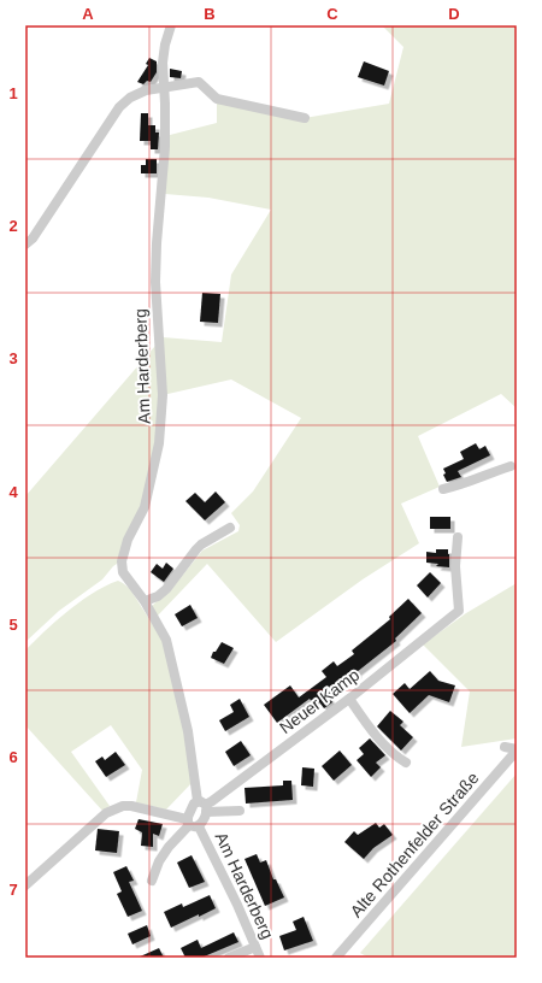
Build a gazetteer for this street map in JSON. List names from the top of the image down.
{
  "streets": {
    "street": ["Am Harderberg", "Neuer Kamp", "Alte Rothenfelder Straße"]
  },
  "crossings": [
    ["Am Harderberg", "Neuer Kamp"]
  ],
  "grid": {
    "columns": [
      "A",
      "B",
      "C",
      "D"
    ],
    "rows": [
      "1",
      "2",
      "3",
      "4",
      "5",
      "6",
      "7"
    ]
  }
}
